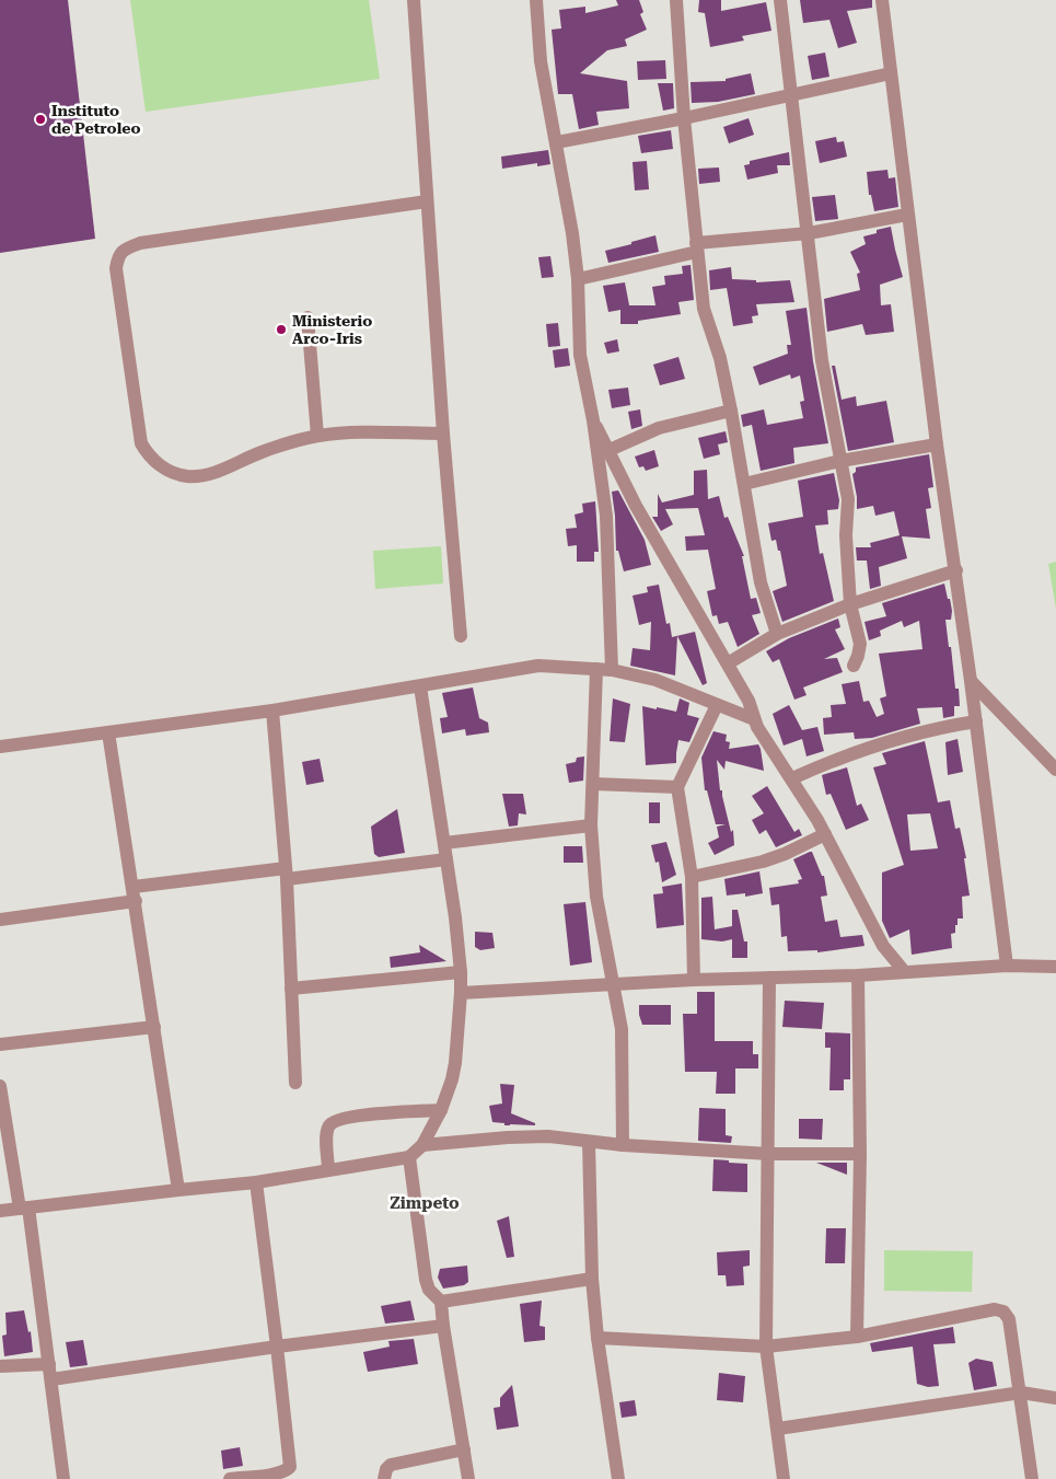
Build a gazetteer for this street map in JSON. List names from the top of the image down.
{
  "districts": ["Zimpeto"],
  "places": ["Instituto de Petroleo", "Ministerio Arco-Iris"]
}
